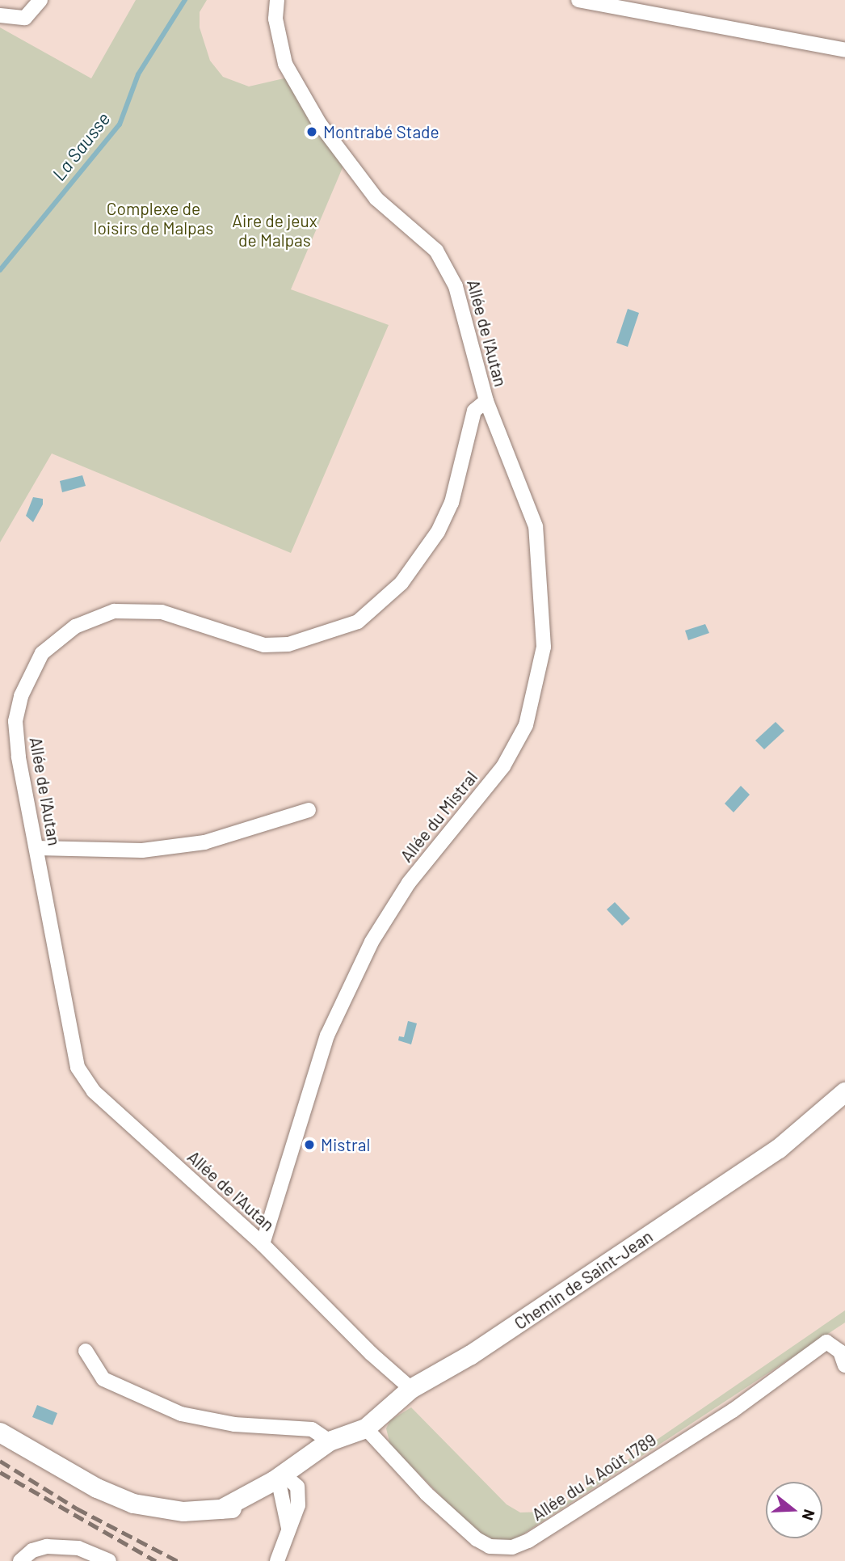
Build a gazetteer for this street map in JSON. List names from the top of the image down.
{
  "streets": {
    "street": [
      "Allée de l'Autan",
      "Allée du Mistral",
      "Chemin de Saint-Jean",
      "Allée du 4 Août 1789"
    ]
  },
  "crossings": [
    ["Allée de l'Autan", "Allée du Mistral"],
    ["Allée de l'Autan", "Chemin de Saint-Jean"],
    ["Chemin de Saint-Jean", "Allée du 4 Août 1789"]
  ],
  "water": ["La Sausse"],
  "parks": ["Complexe de loisirs de Malpas", "Aire de jeux de Malpas"],
  "places": ["Montrabé Stade", "Mistral"],
  "north": "right"
}
